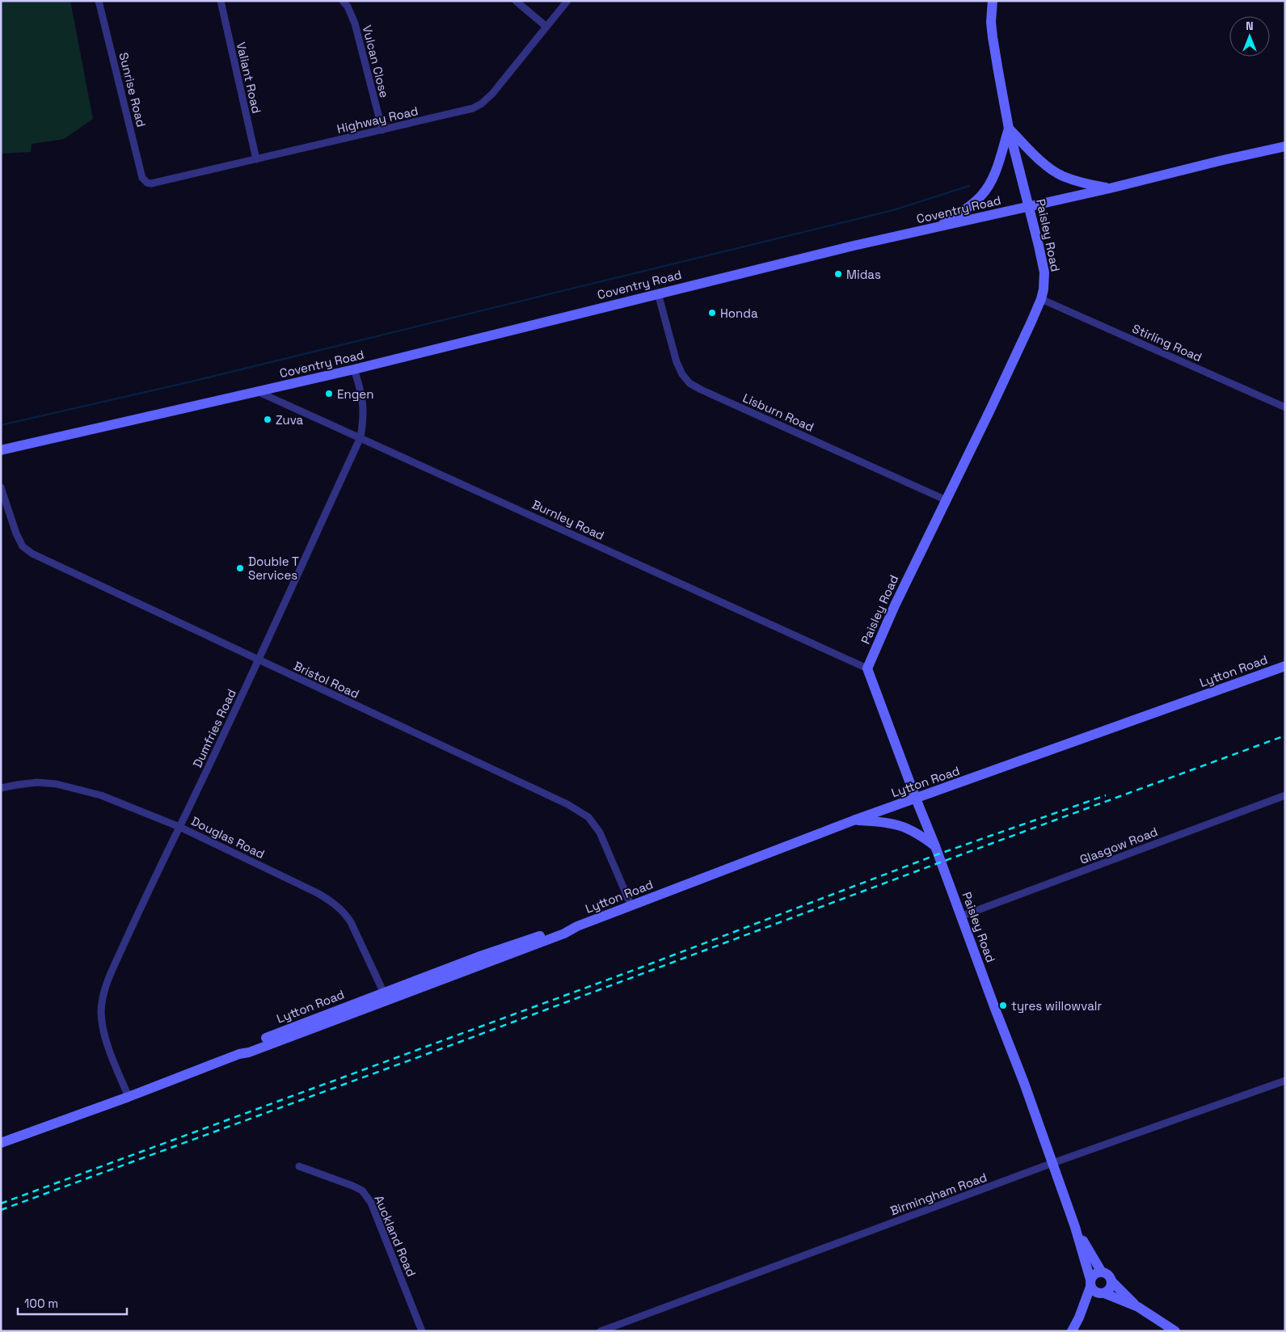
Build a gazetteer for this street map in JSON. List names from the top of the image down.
{
  "streets": {
    "main road": ["Coventry Road", "Paisley Road", "Lytton Road"],
    "street": [
      "Vulcan Close",
      "Valiant Road",
      "Sunrise Road",
      "Highway Road",
      "Stirling Road",
      "Lisburn Road",
      "Burnley Road",
      "Bristol Road",
      "Dumfries Road",
      "Douglas Road",
      "Glasgow Road",
      "Birmingham Road",
      "Auckland Road"
    ]
  },
  "crossings": [
    ["Vulcan Close", "Highway Road"],
    ["Valiant Road", "Highway Road"],
    ["Sunrise Road", "Highway Road"],
    ["Coventry Road", "Paisley Road"],
    ["Coventry Road", "Lisburn Road"],
    ["Coventry Road", "Burnley Road"],
    ["Coventry Road", "Dumfries Road"],
    ["Paisley Road", "Stirling Road"],
    ["Paisley Road", "Lisburn Road"],
    ["Paisley Road", "Burnley Road"],
    ["Paisley Road", "Lytton Road"],
    ["Paisley Road", "Glasgow Road"],
    ["Paisley Road", "Birmingham Road"],
    ["Burnley Road", "Dumfries Road"],
    ["Lytton Road", "Bristol Road"],
    ["Lytton Road", "Dumfries Road"],
    ["Lytton Road", "Douglas Road"],
    ["Bristol Road", "Dumfries Road"],
    ["Dumfries Road", "Douglas Road"]
  ],
  "places": [
    "Midas",
    "Honda",
    "Engen",
    "Zuva",
    "Double T Services",
    "tyres willowvalr"
  ],
  "scale_bar": "100 m",
  "north": "top"
}
